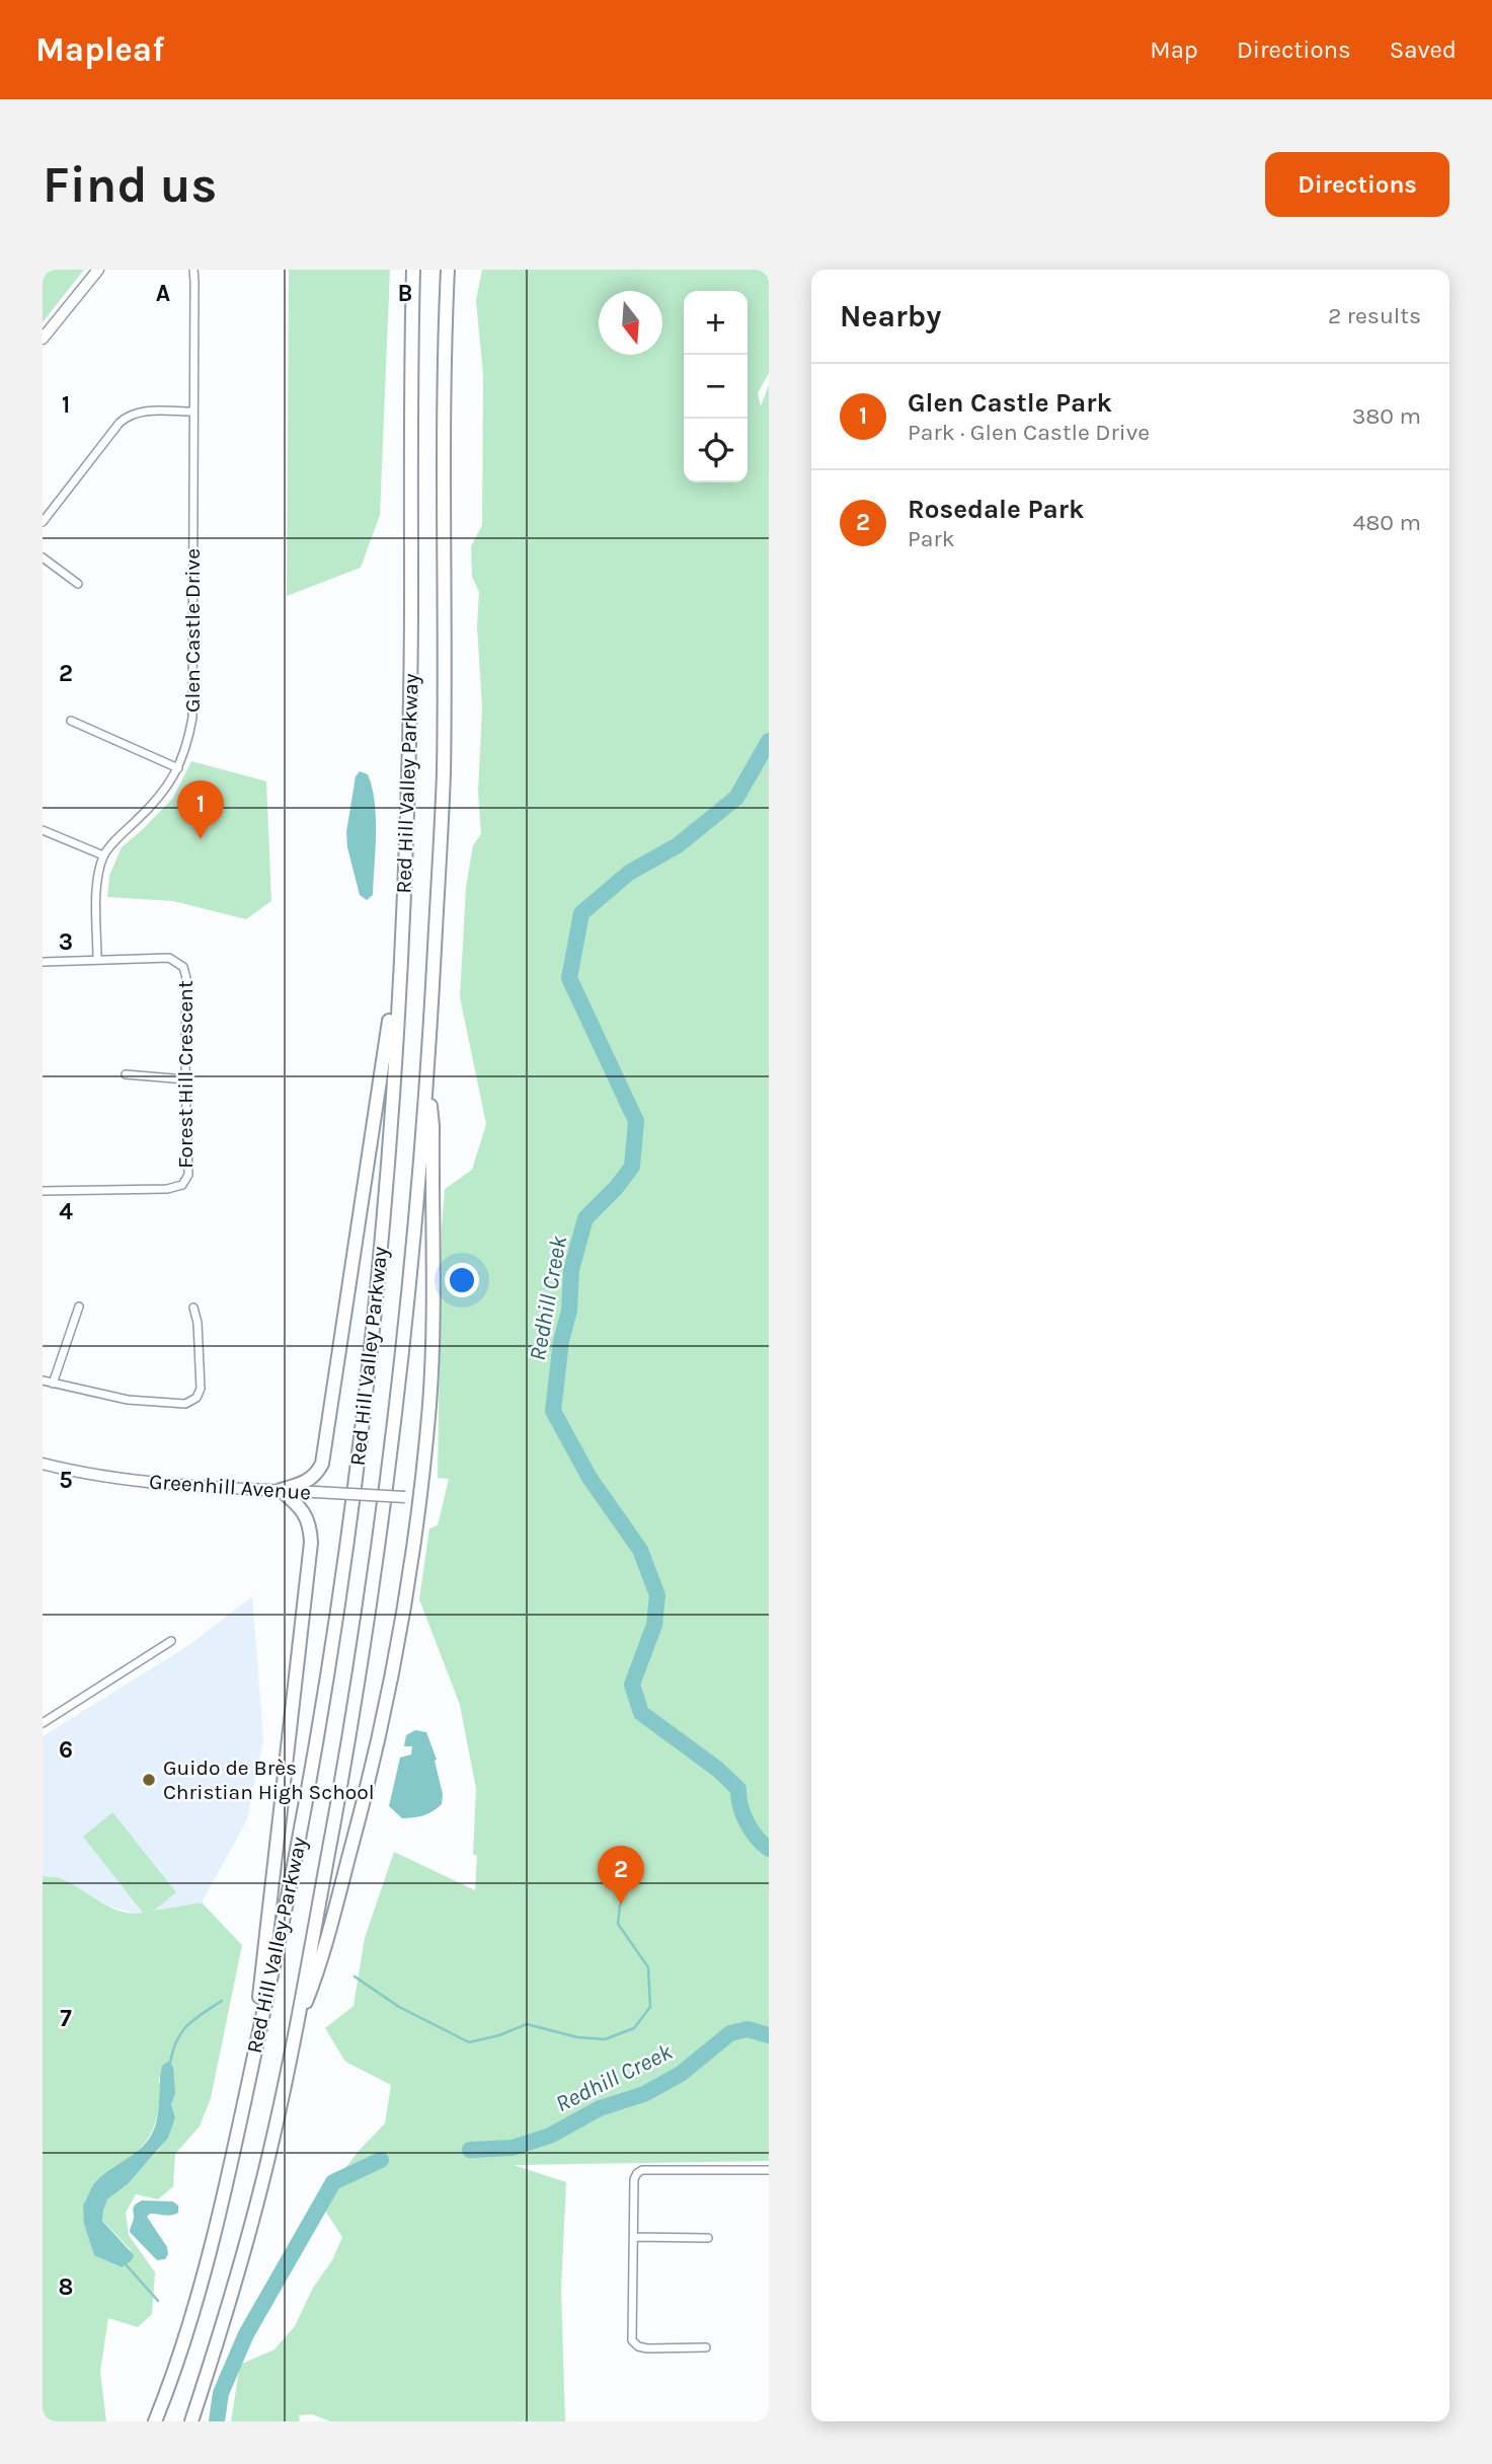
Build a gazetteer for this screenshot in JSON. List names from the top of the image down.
{
  "streets": {
    "highway": ["Red Hill Valley Parkway"],
    "street": ["Glen Castle Drive", "Forest Hill Crescent", "Greenhill Avenue"]
  },
  "water": ["Redhill Creek"],
  "places": ["Guido de Brès Christian High School"],
  "north": "bottom",
  "page": {
    "header": "Mapleaf",
    "nav": ["Map", "Directions", "Saved"],
    "buttons": "Directions",
    "title": "Find us",
    "heading": ["Nearby", "2 results"],
    "map_buttons": ["+", "−"],
    "list": [
      {
        "mark": "1",
        "name": "Glen Castle Park",
        "note": "Park · Glen Castle Drive",
        "value": "380 m"
      },
      {
        "mark": "2",
        "name": "Rosedale Park",
        "note": "Park",
        "value": "480 m"
      }
    ],
    "pins": ["1", "2"]
  },
  "grid": {
    "columns": ["A", "B"],
    "rows": [
      "1",
      "2",
      "3",
      "4",
      "5",
      "6",
      "7",
      "8"
    ]
  }
}
